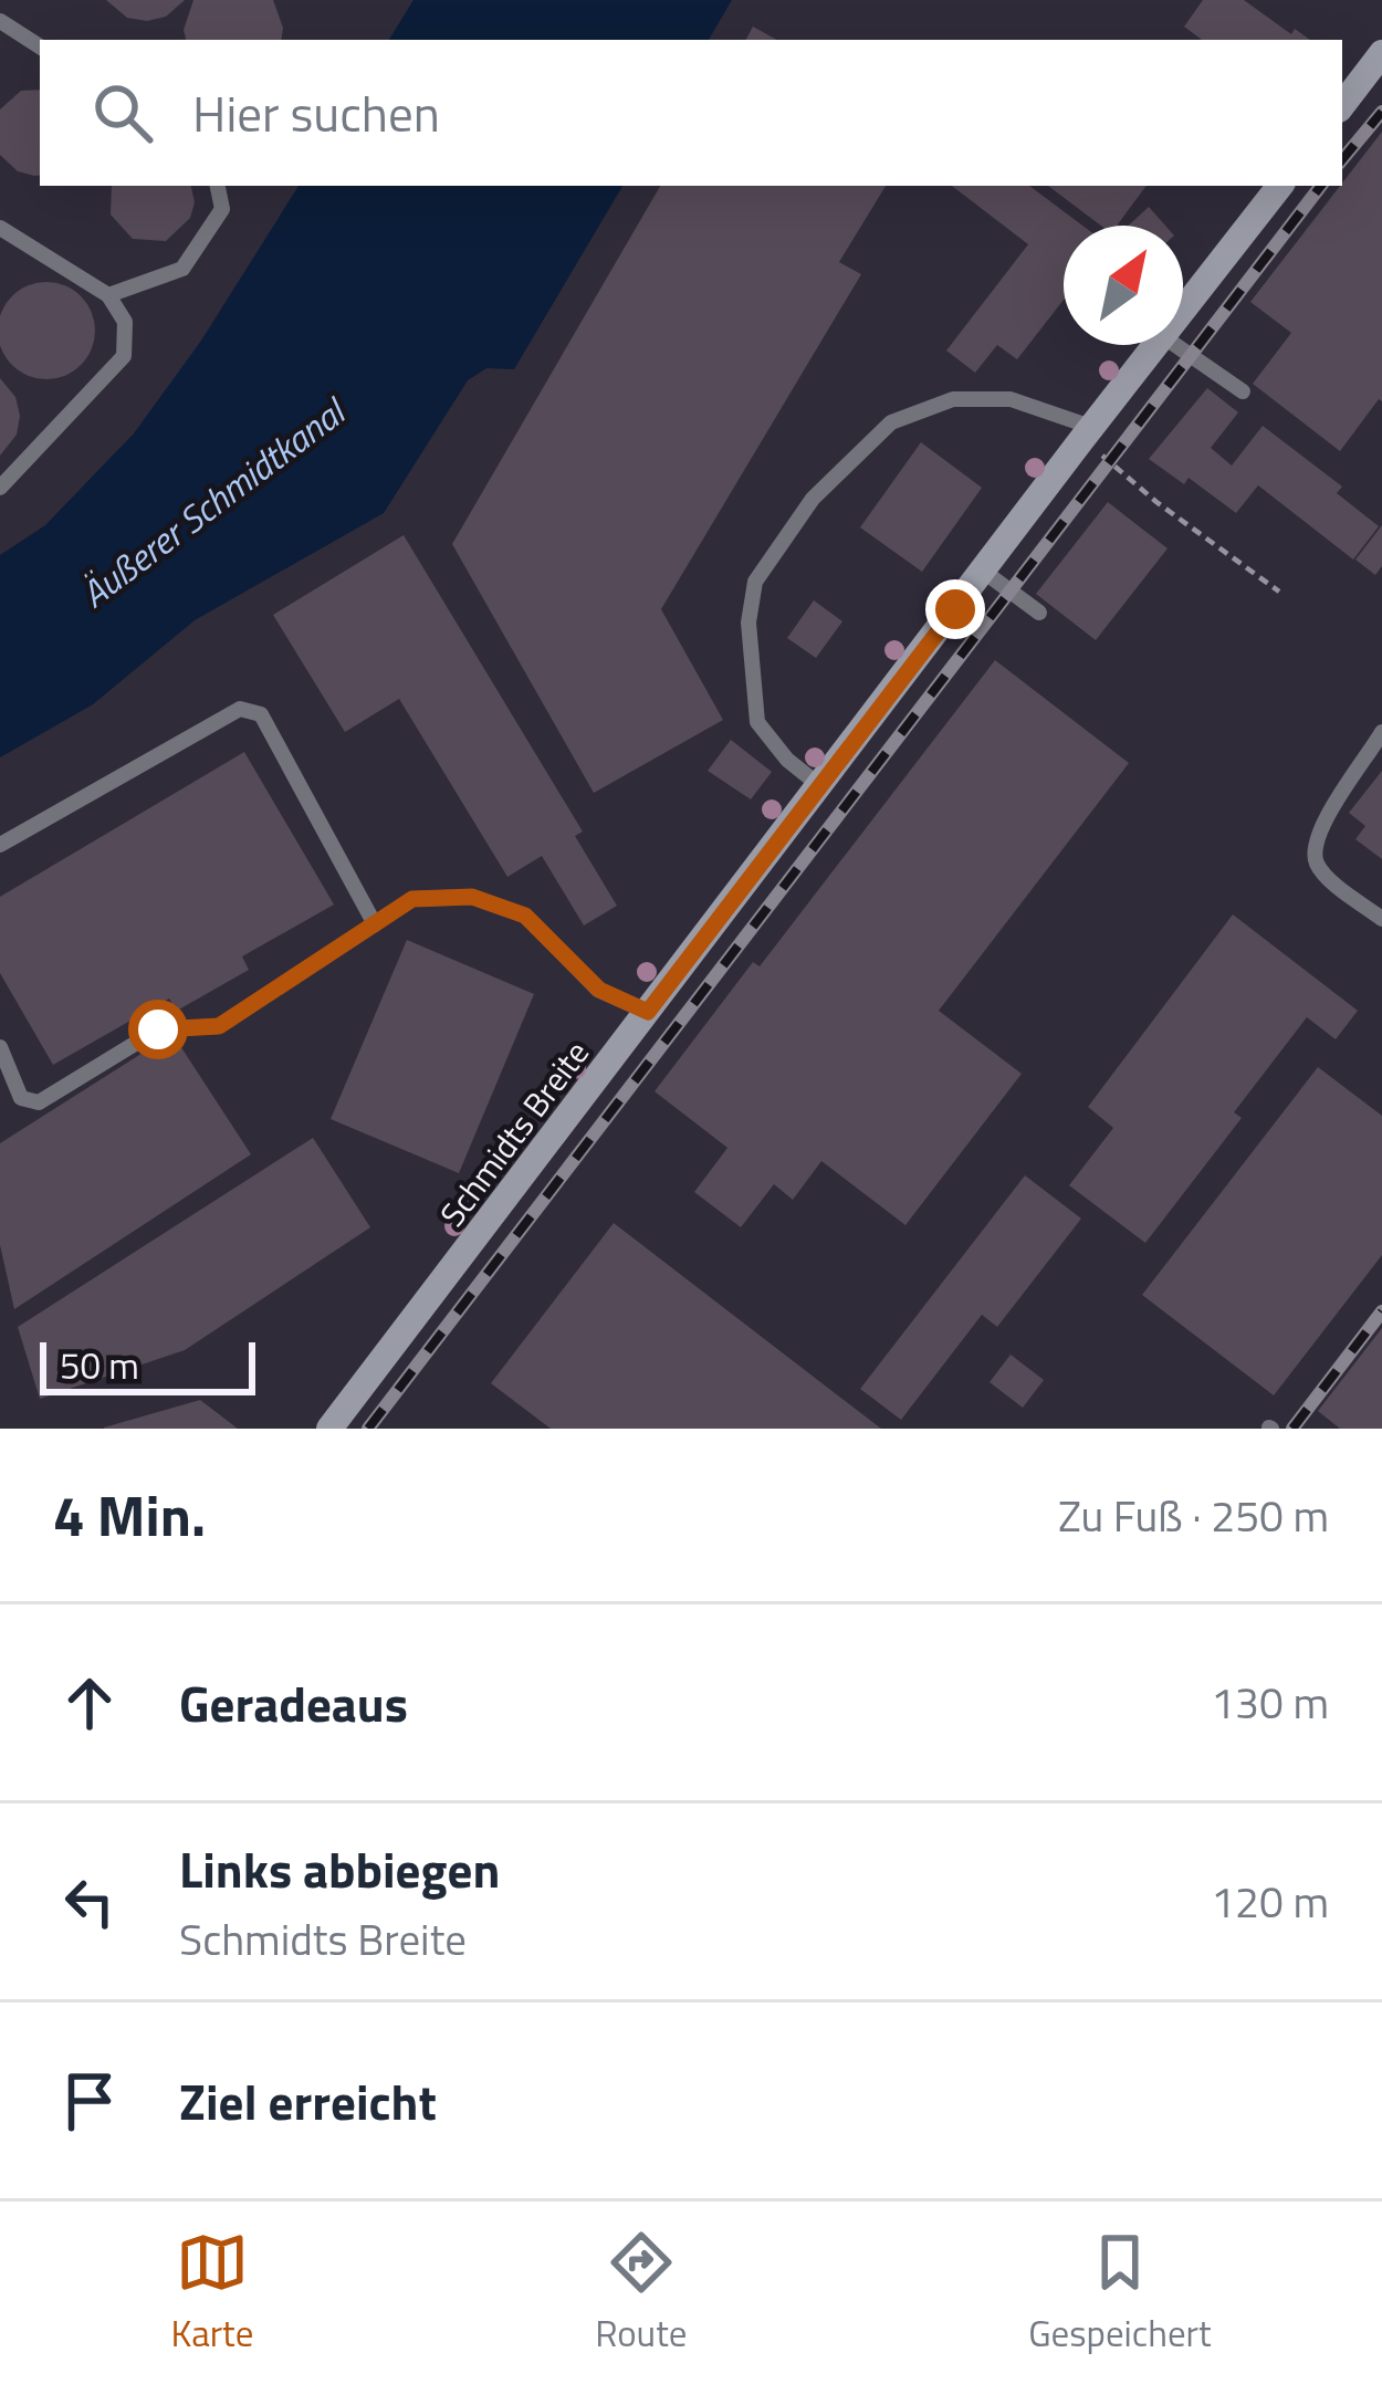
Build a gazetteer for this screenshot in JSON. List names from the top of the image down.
{
  "streets": {
    "main road": ["Schmidts Breite"]
  },
  "water": ["Äußerer Schmidtkanal"],
  "scale_bar": "50 m",
  "north": "top right",
  "page": {
    "search": "Hier suchen",
    "scale": "50 m",
    "heading": ["4 Min.", "Zu Fuß · 250 m"],
    "list": [
      ["Geradeaus", "130 m"],
      ["Links abbiegen", "Schmidts Breite", "120 m"],
      "Ziel erreicht"
    ],
    "nav": ["Karte", "Route", "Gespeichert"]
  }
}
